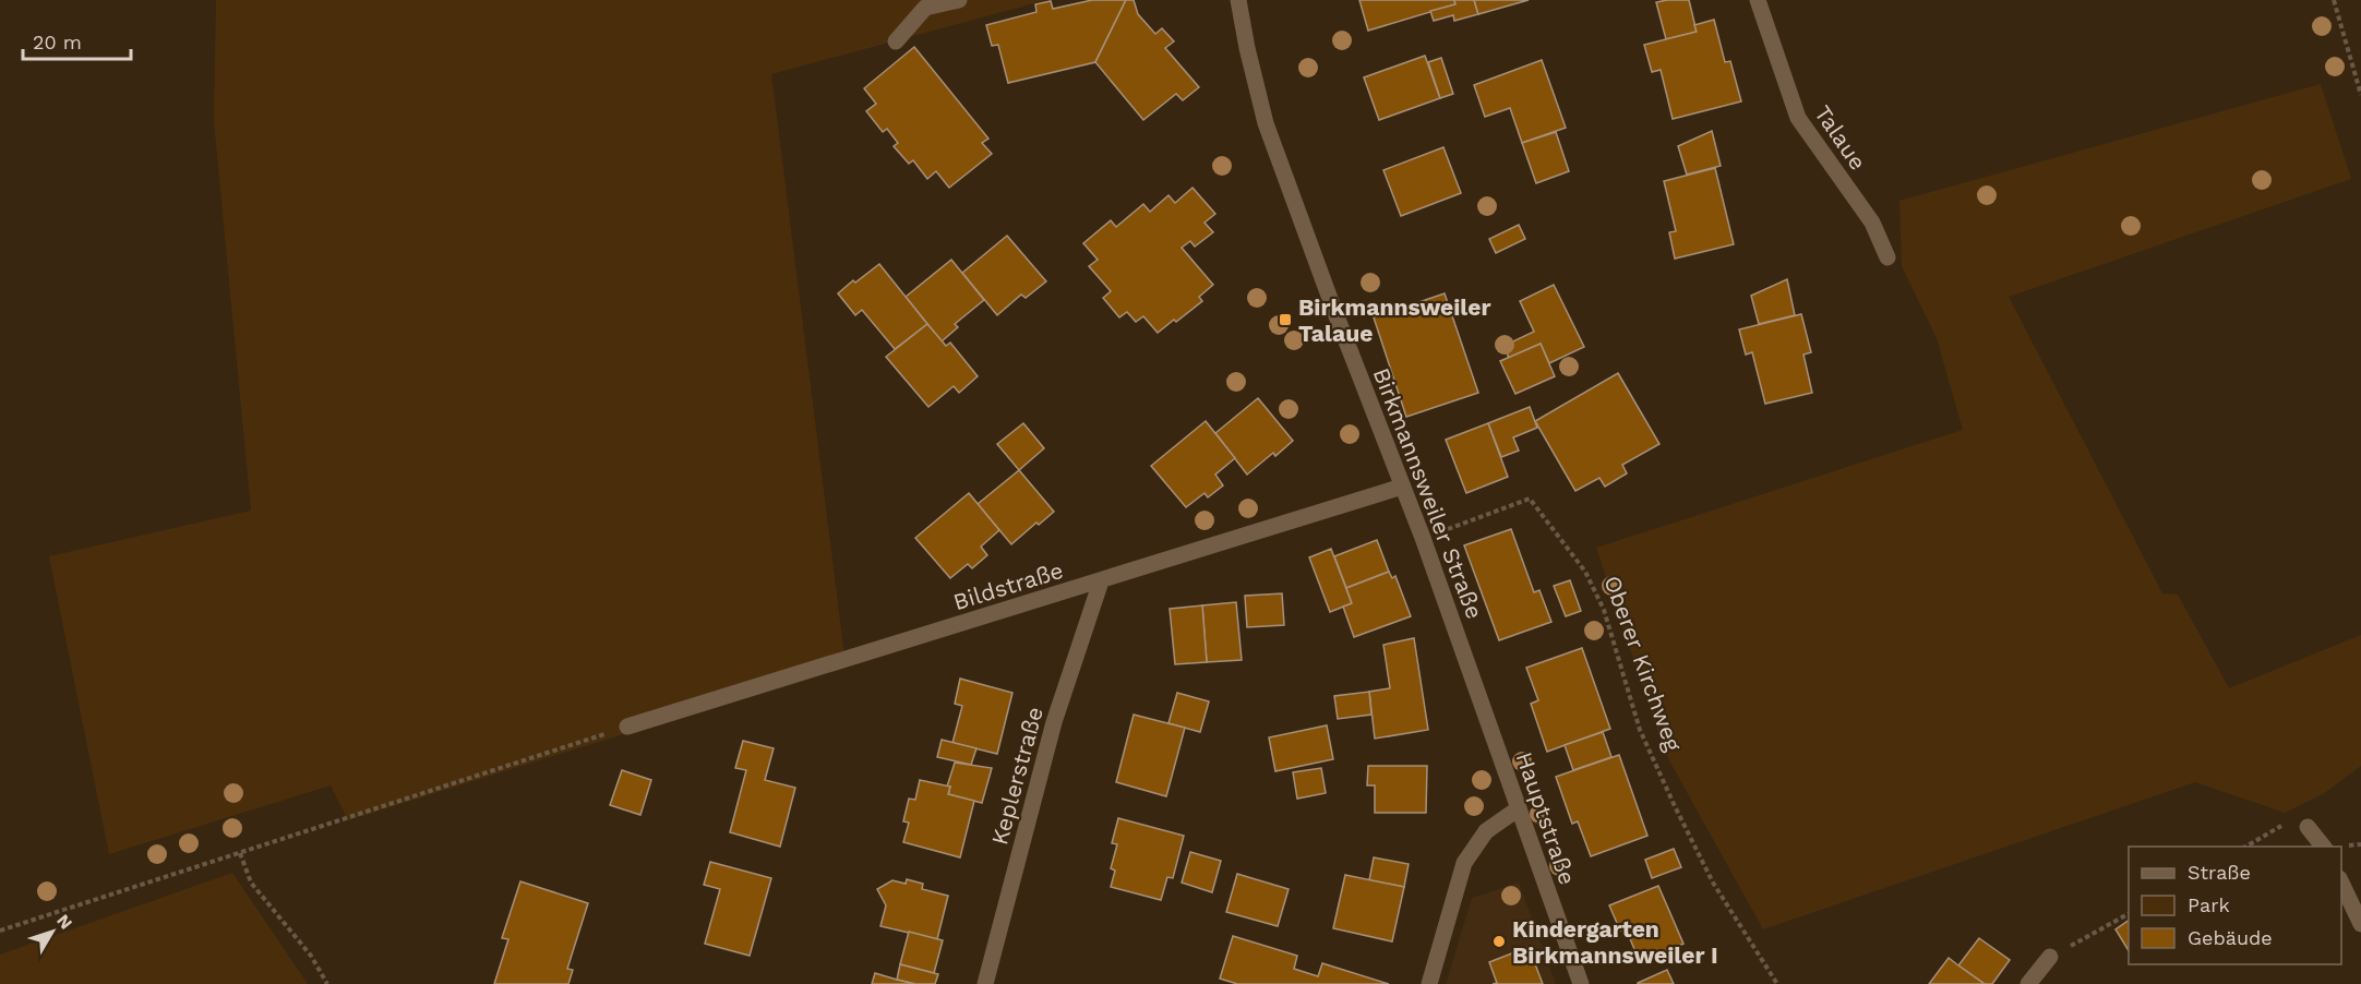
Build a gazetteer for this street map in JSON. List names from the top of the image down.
{
  "streets": {
    "street": [
      "Talaue",
      "Birkmannsweiler Straße",
      "Bildstraße",
      "Keplerstraße",
      "Hauptstraße"
    ],
    "path": ["Oberer Kirchweg"]
  },
  "crossings": [
    ["Birkmannsweiler Straße", "Bildstraße"],
    ["Birkmannsweiler Straße", "Oberer Kirchweg"],
    ["Birkmannsweiler Straße", "Hauptstraße"],
    ["Bildstraße", "Keplerstraße"]
  ],
  "places": {
    "transit": ["Birkmannsweiler Talaue"],
    "other": ["Kindergarten Birkmannsweiler I"]
  },
  "legend": ["Straße", "Park", "Gebäude"],
  "scale_bar": "20 m",
  "north": "top right"
}
